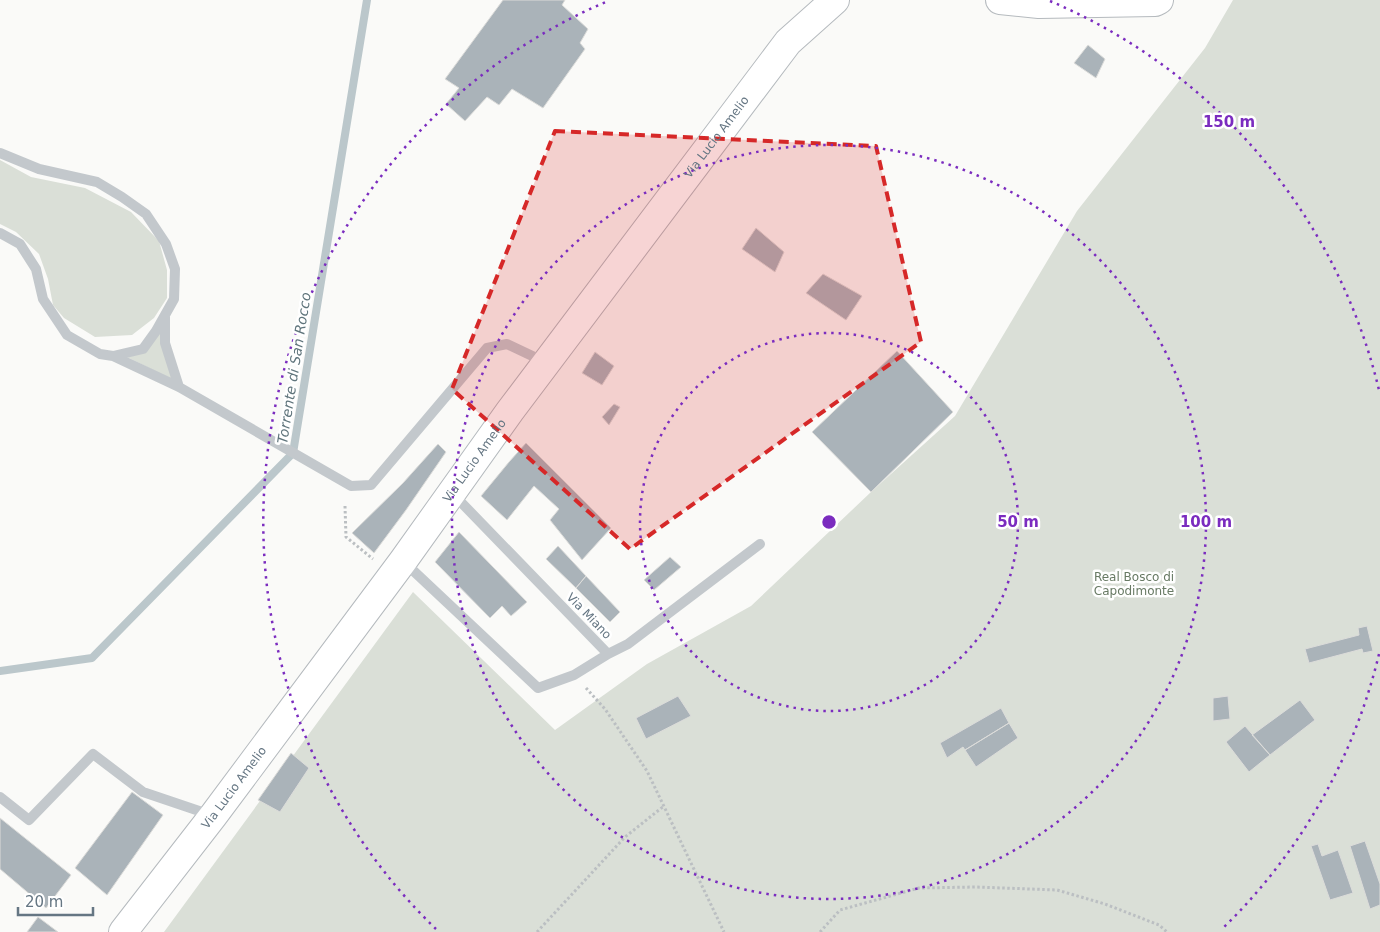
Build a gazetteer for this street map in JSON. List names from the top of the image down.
{
  "streets": {
    "main road": ["Via Lucio Amelio"],
    "lane": ["Via Miano"]
  },
  "crossings": [
    ["Via Lucio Amelio", "Via Miano"]
  ],
  "water": ["Torrente di San Rocco"],
  "parks": ["Real Bosco di Capodimonte"],
  "scale_bar": "20 m",
  "rings": ["150 m", "50 m", "100 m"]
}
